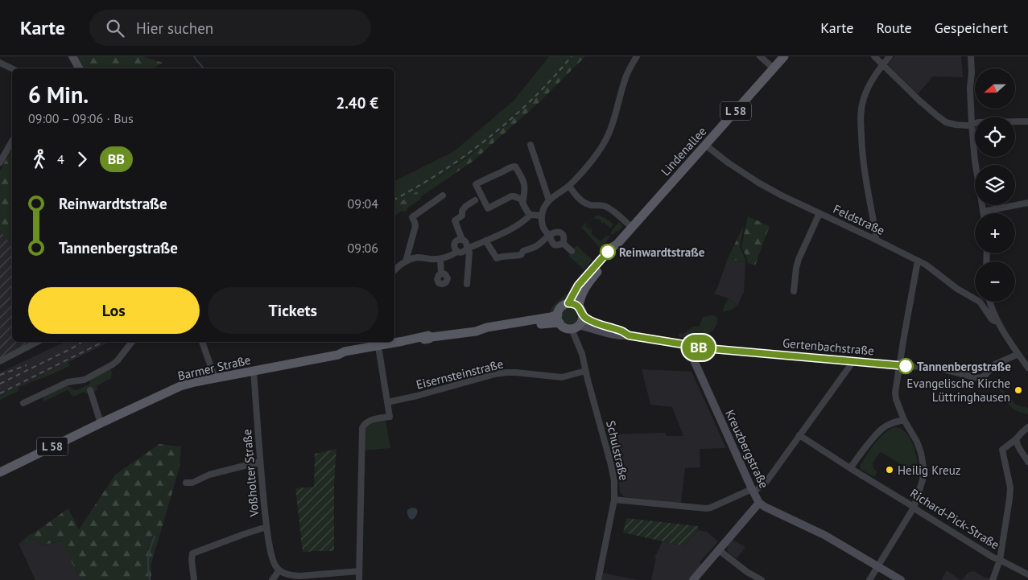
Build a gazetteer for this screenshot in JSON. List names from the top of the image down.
{
  "streets": {
    "main road": [
      "L 58",
      "Lindenallee",
      "Gertenbachstraße",
      "Barmer Straße",
      "Kreuzbergstraße"
    ],
    "street": [
      "Feldstraße",
      "Eisernsteinstraße",
      "Schulstraße",
      "Voßholter Straße",
      "Richard-Pick-Straße"
    ]
  },
  "crossings": [
    ["Lindenallee", "Feldstraße"],
    ["Lindenallee", "Gertenbachstraße"],
    ["Lindenallee", "Barmer Straße"],
    ["Lindenallee", "Schulstraße"],
    ["Gertenbachstraße", "Barmer Straße"],
    ["Gertenbachstraße", "Kreuzbergstraße"],
    ["Gertenbachstraße", "Schulstraße"],
    ["Barmer Straße", "Schulstraße"],
    ["Barmer Straße", "Voßholter Straße"],
    ["Eisernsteinstraße", "Schulstraße"]
  ],
  "places": [
    "Reinwardtstraße",
    "Tannenbergstraße",
    "Evangelische Kirche Lüttringhausen",
    "Heilig Kreuz"
  ],
  "lines": ["bus line BB"],
  "north": "left",
  "page": {
    "header": "Karte",
    "search": "Hier suchen",
    "nav": ["Karte", "Route", "Gespeichert"],
    "on_map": "BB",
    "map_buttons": ["+", "−"],
    "heading": ["6 Min.", "09:00 – 09:06 · Bus", "2.40 €"],
    "legs": ["4", "BB"],
    "list": [
      {
        "name": "Reinwardtstraße",
        "value": "09:04"
      },
      {
        "name": "Tannenbergstraße",
        "value": "09:06"
      }
    ],
    "buttons": ["Los", "Tickets"]
  }
}
